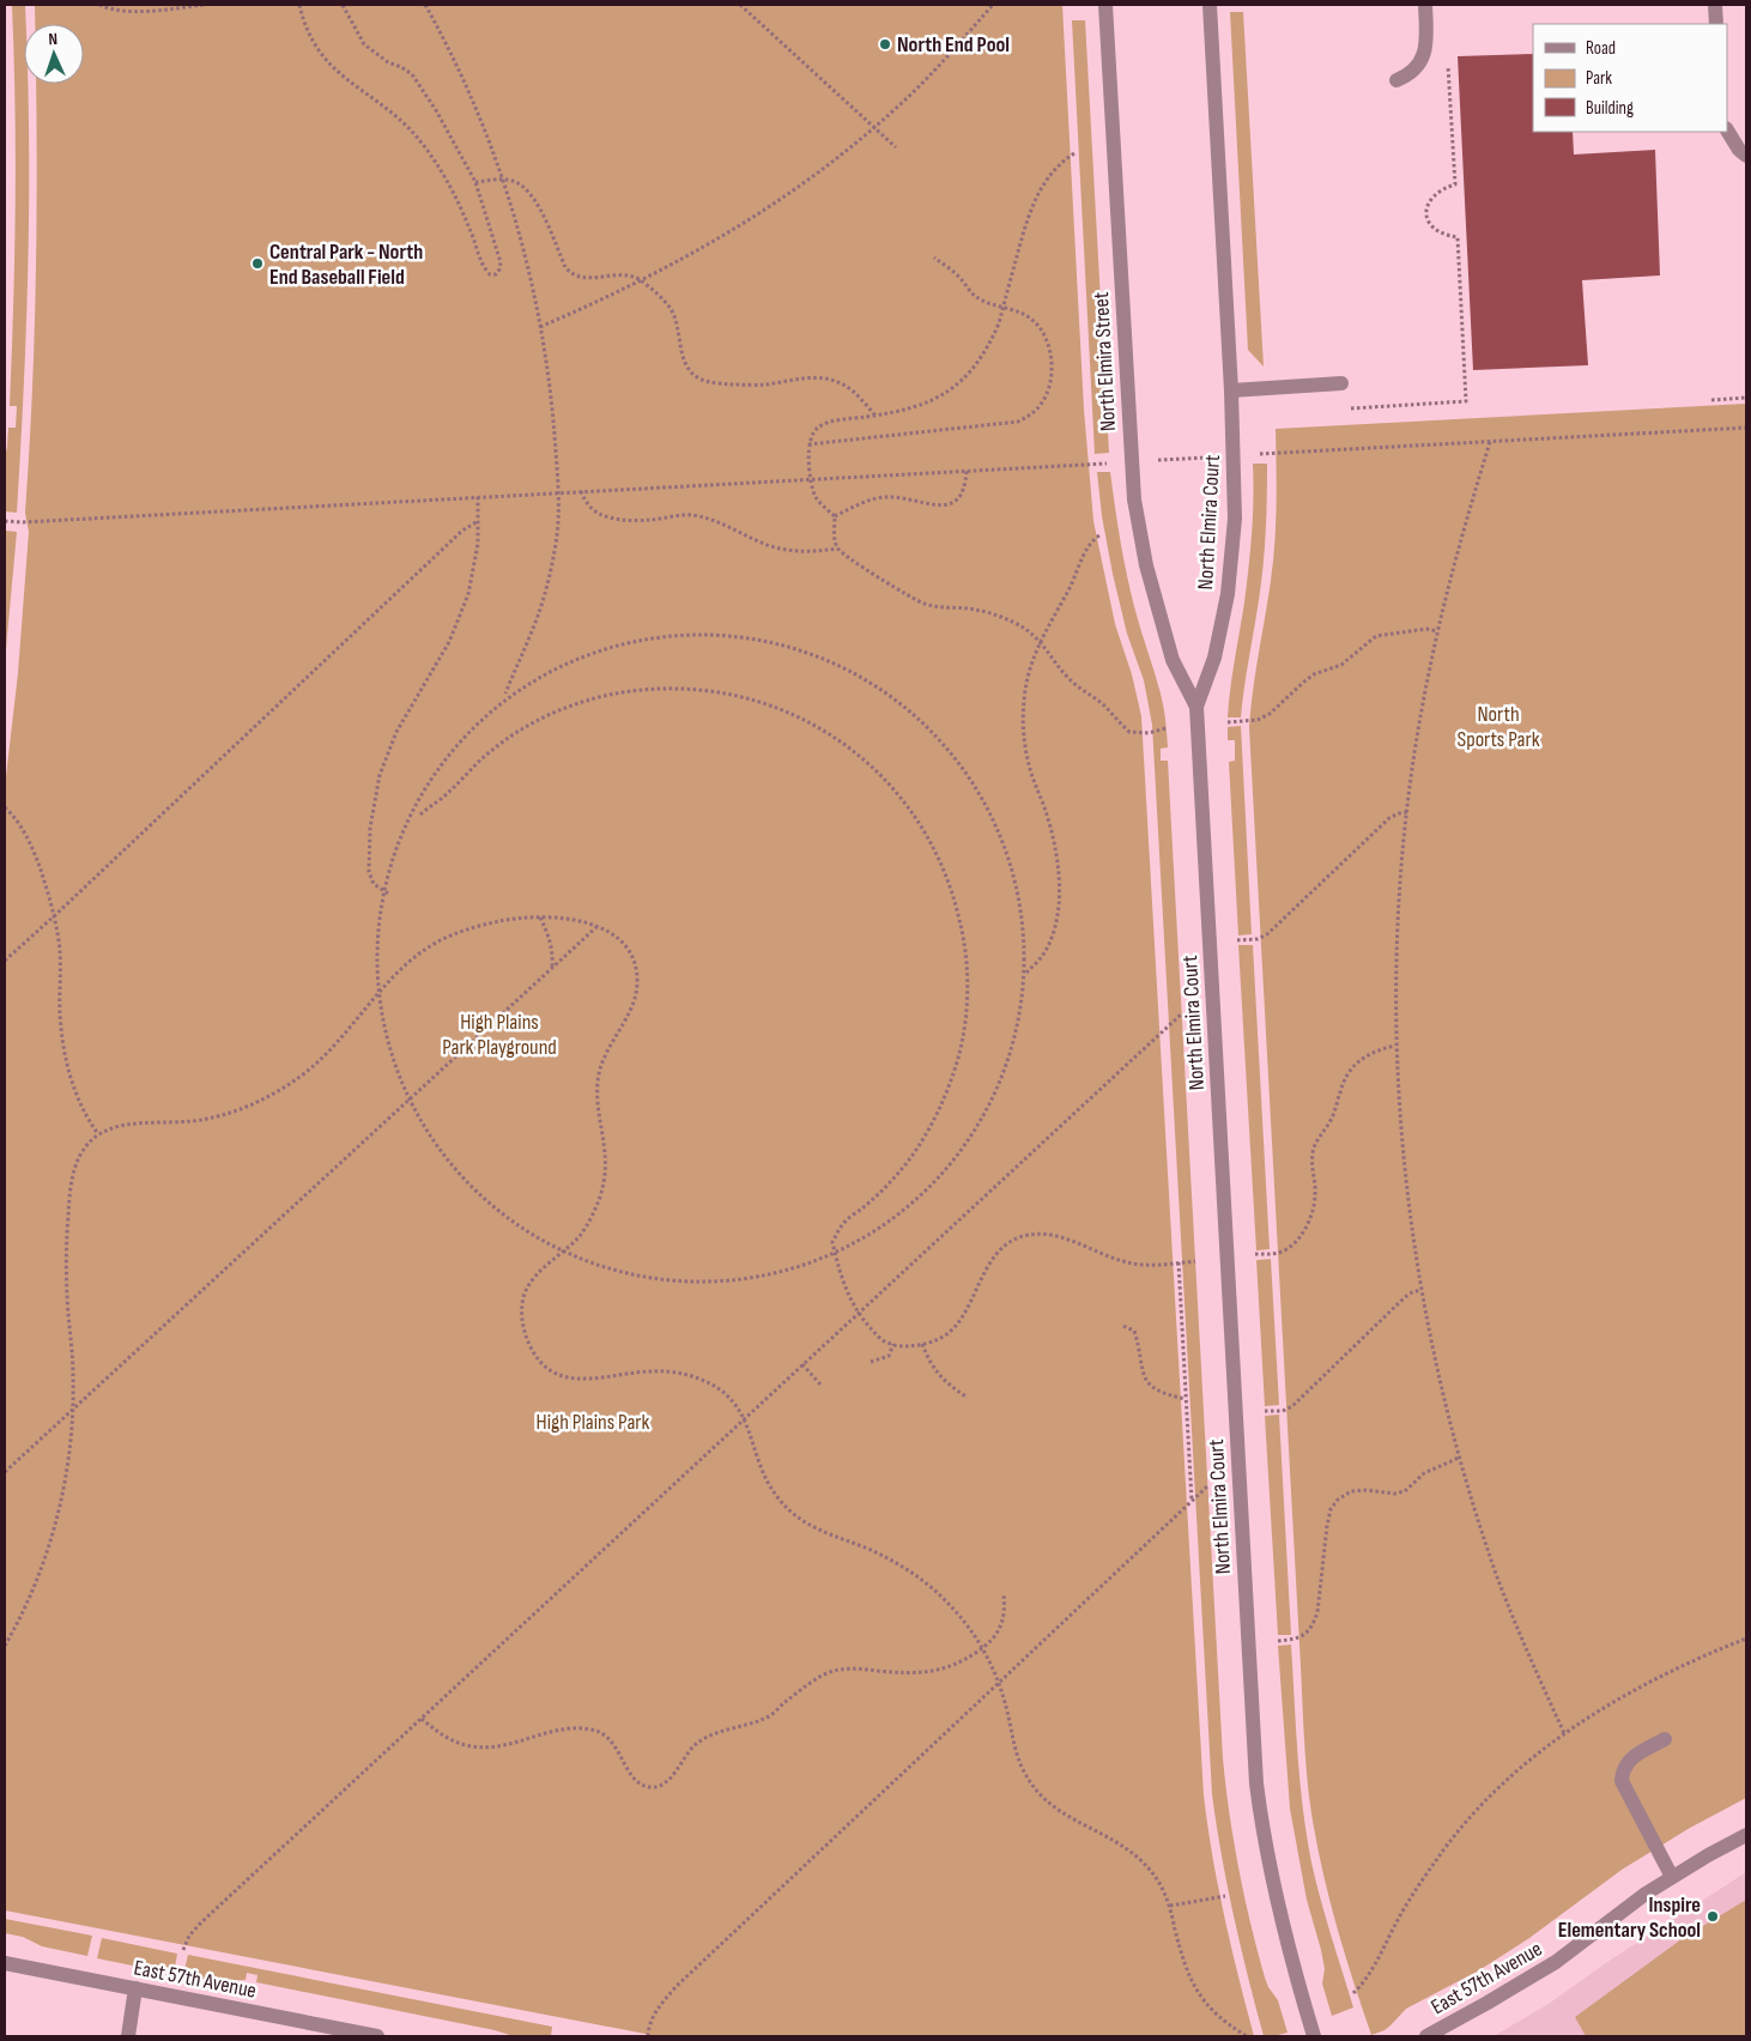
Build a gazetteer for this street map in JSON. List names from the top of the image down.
{
  "streets": {
    "street": ["North Elmira Street", "North Elmira Court", "East 57th Avenue"]
  },
  "crossings": [
    ["North Elmira Street", "North Elmira Court"]
  ],
  "parks": ["North Sports Park", "High Plains Park Playground", "High Plains Park"],
  "places": ["North End Pool", "Central Park - North End Baseball Field", "Inspire Elementary School"],
  "legend": ["Road", "Park", "Building"],
  "north": "top"
}
